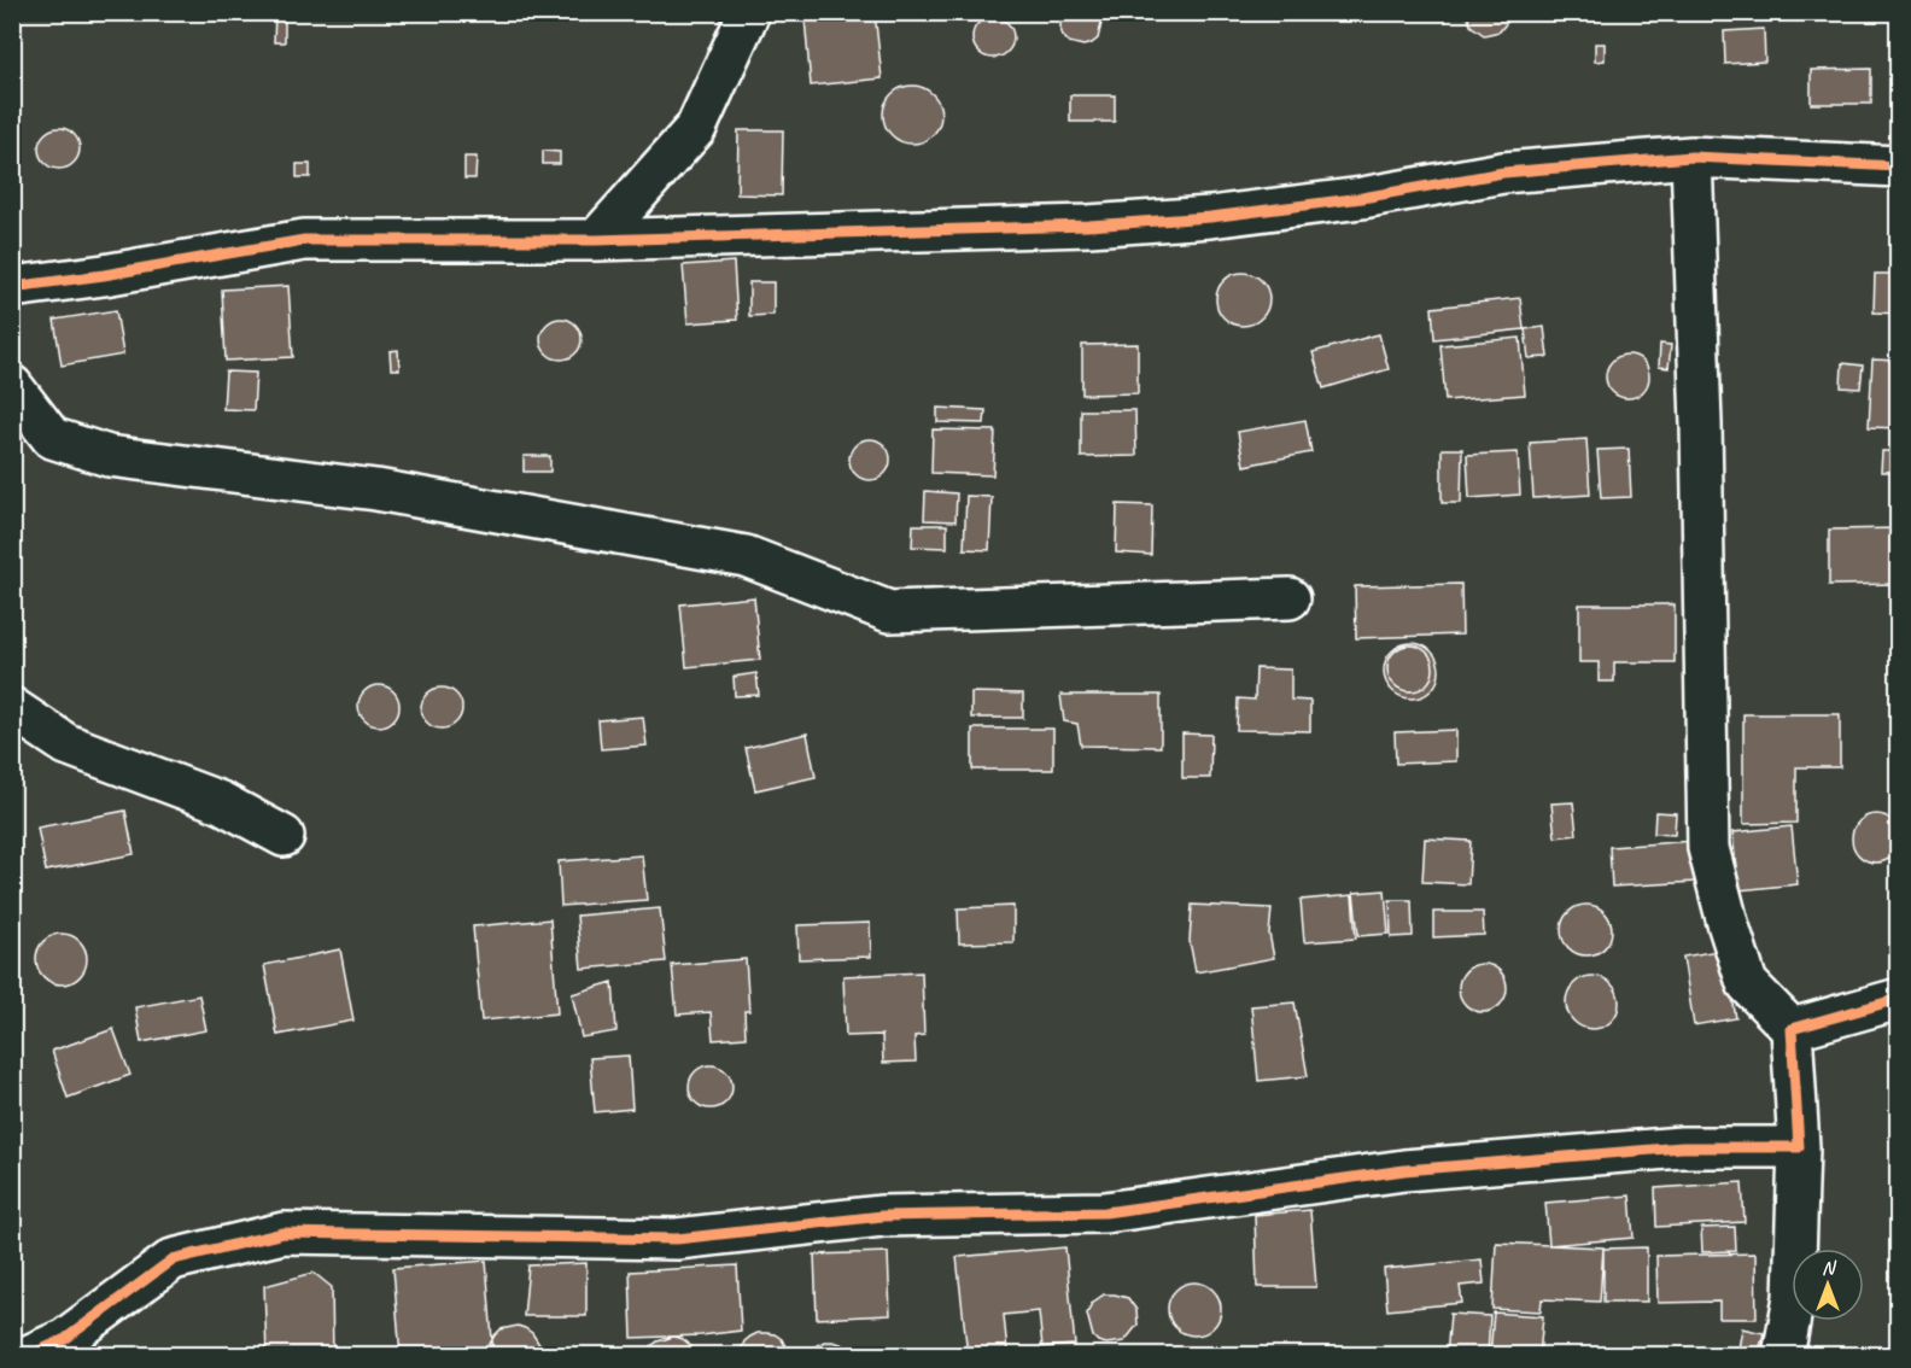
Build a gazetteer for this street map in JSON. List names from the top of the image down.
{
  "north": "top"
}
